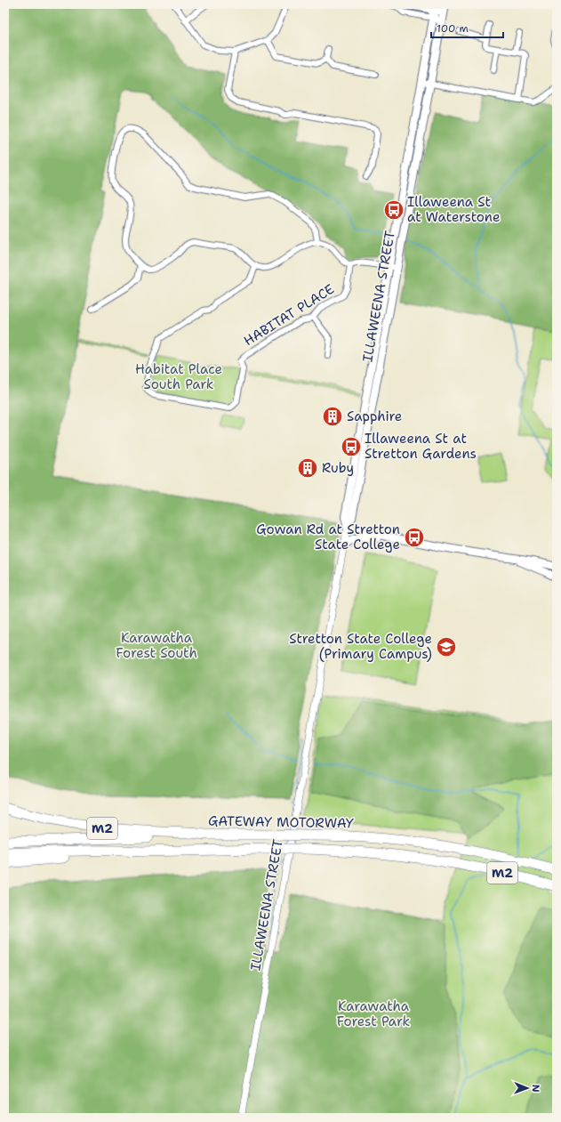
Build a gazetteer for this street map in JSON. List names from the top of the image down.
{
  "streets": {
    "highway": ["GATEWAY MOTORWAY", "M2"],
    "main road": ["ILLAWEENA STREET"],
    "street": ["HABITAT PLACE"]
  },
  "parks": ["Habitat Place South Park", "Karawatha Forest South", "Karawatha Forest Park"],
  "places": {
    "bus stop": ["Illaweena St at Waterstone", "Illaweena St at Stretton Gardens", "Gowan Rd at Stretton State College"],
    "building": ["Sapphire", "Ruby"],
    "school or university": ["Stretton State College (Primary Campus)"]
  },
  "scale_bar": "100 m",
  "north": "right"
}
